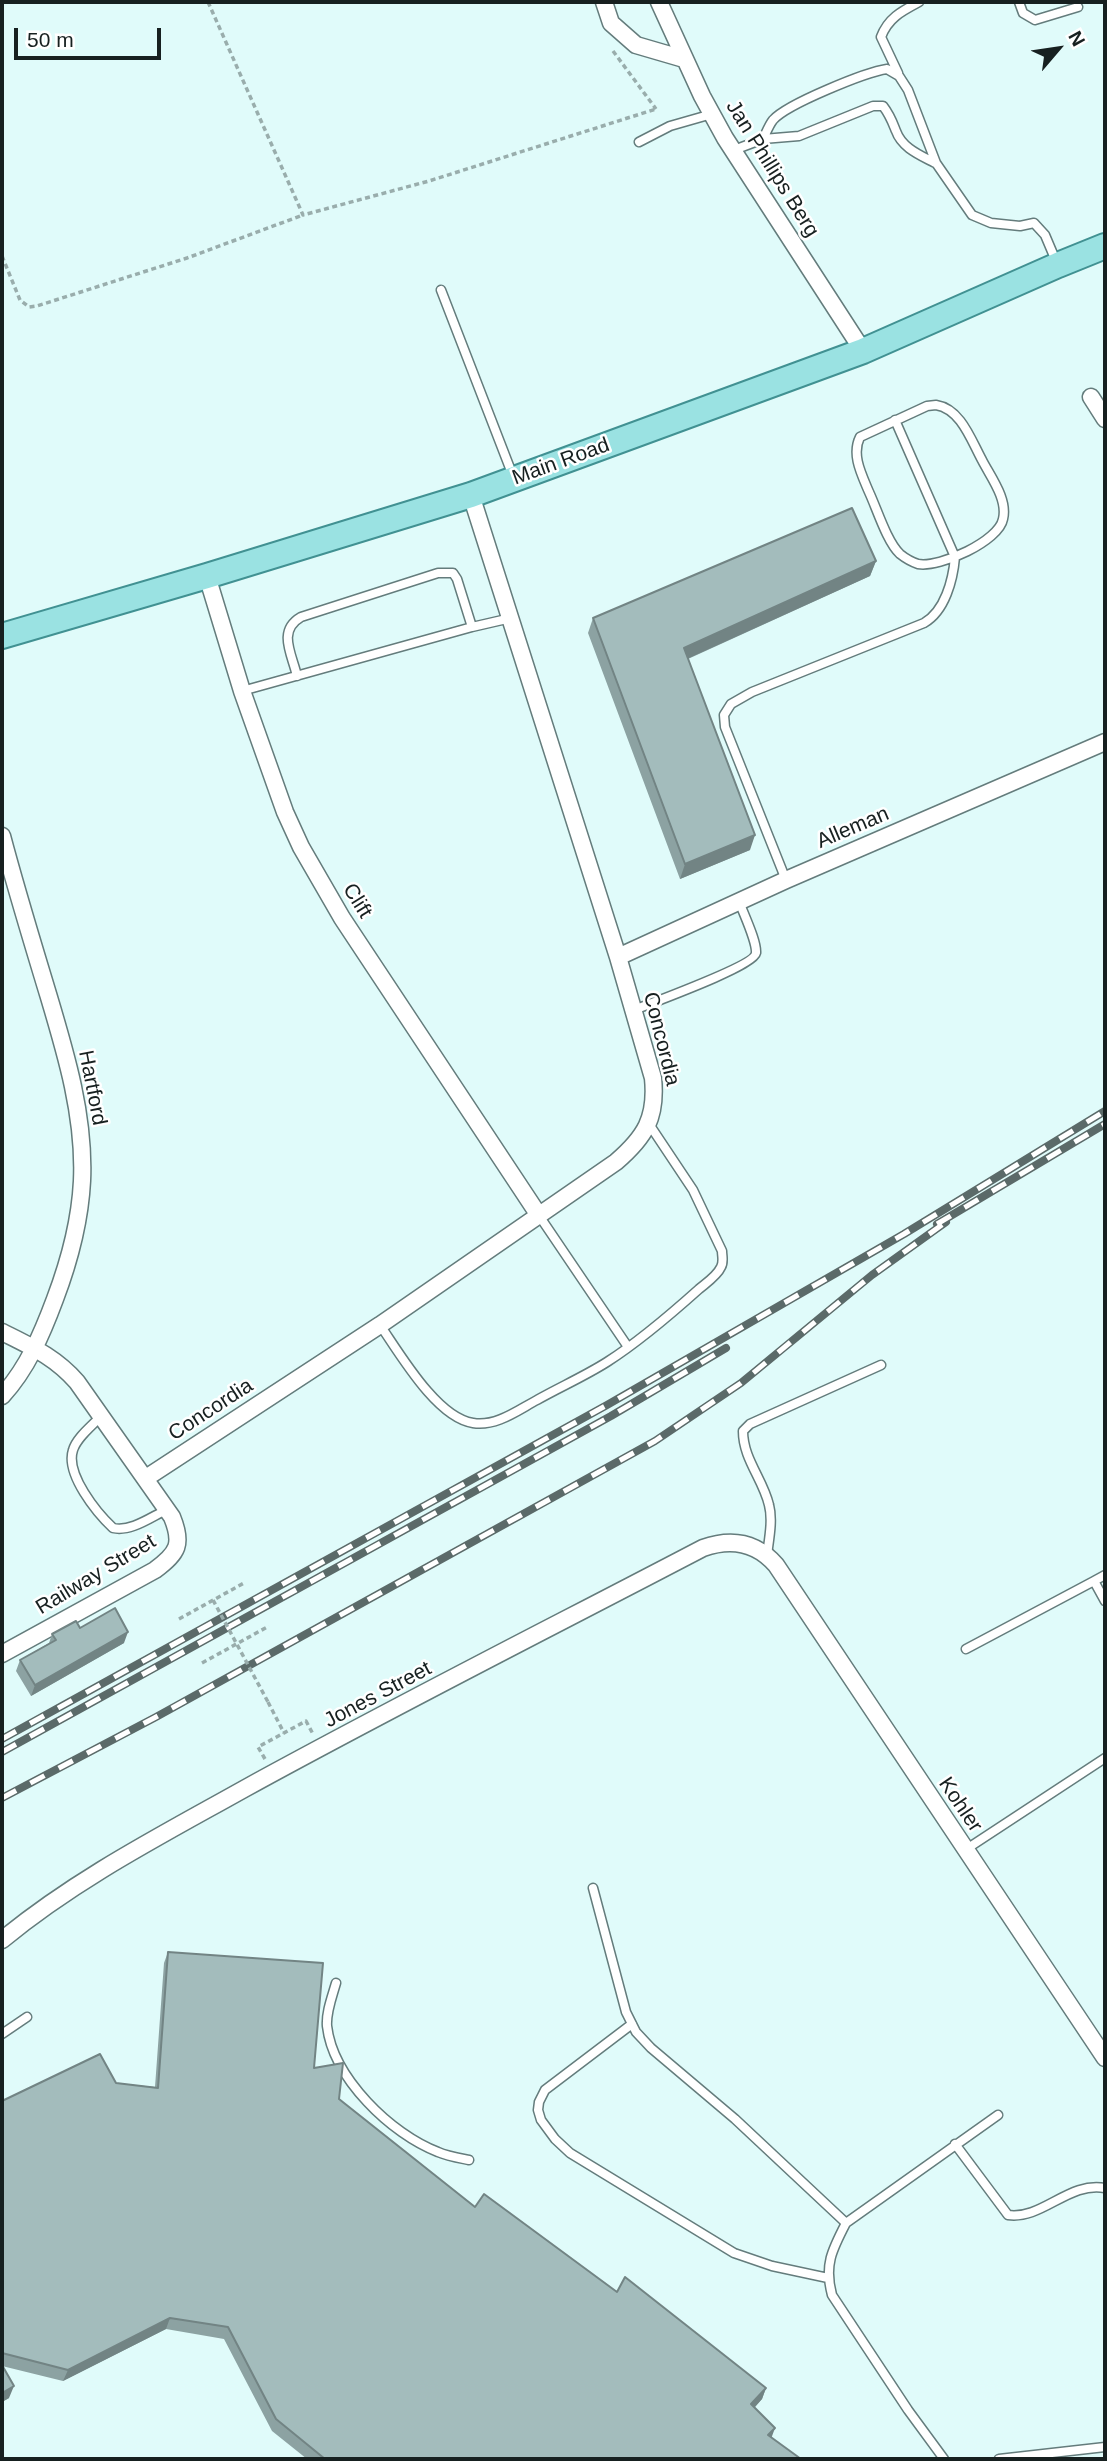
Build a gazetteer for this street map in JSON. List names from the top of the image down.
{
  "streets": {
    "main road": ["Main Road"],
    "street": [
      "Jan Phillips Berg",
      "Alleman",
      "Clift",
      "Concordia",
      "Hartford",
      "Railway Street",
      "Jones Street",
      "Kohler"
    ]
  },
  "crossings": [
    ["Jan Phillips Berg", "Main Road"],
    ["Main Road", "Clift"],
    ["Main Road", "Concordia"],
    ["Alleman", "Concordia"],
    ["Clift", "Concordia"],
    ["Concordia", "Railway Street"],
    ["Hartford", "Railway Street"],
    ["Jones Street", "Kohler"]
  ],
  "scale_bar": "50 m",
  "north": "top right"
}
